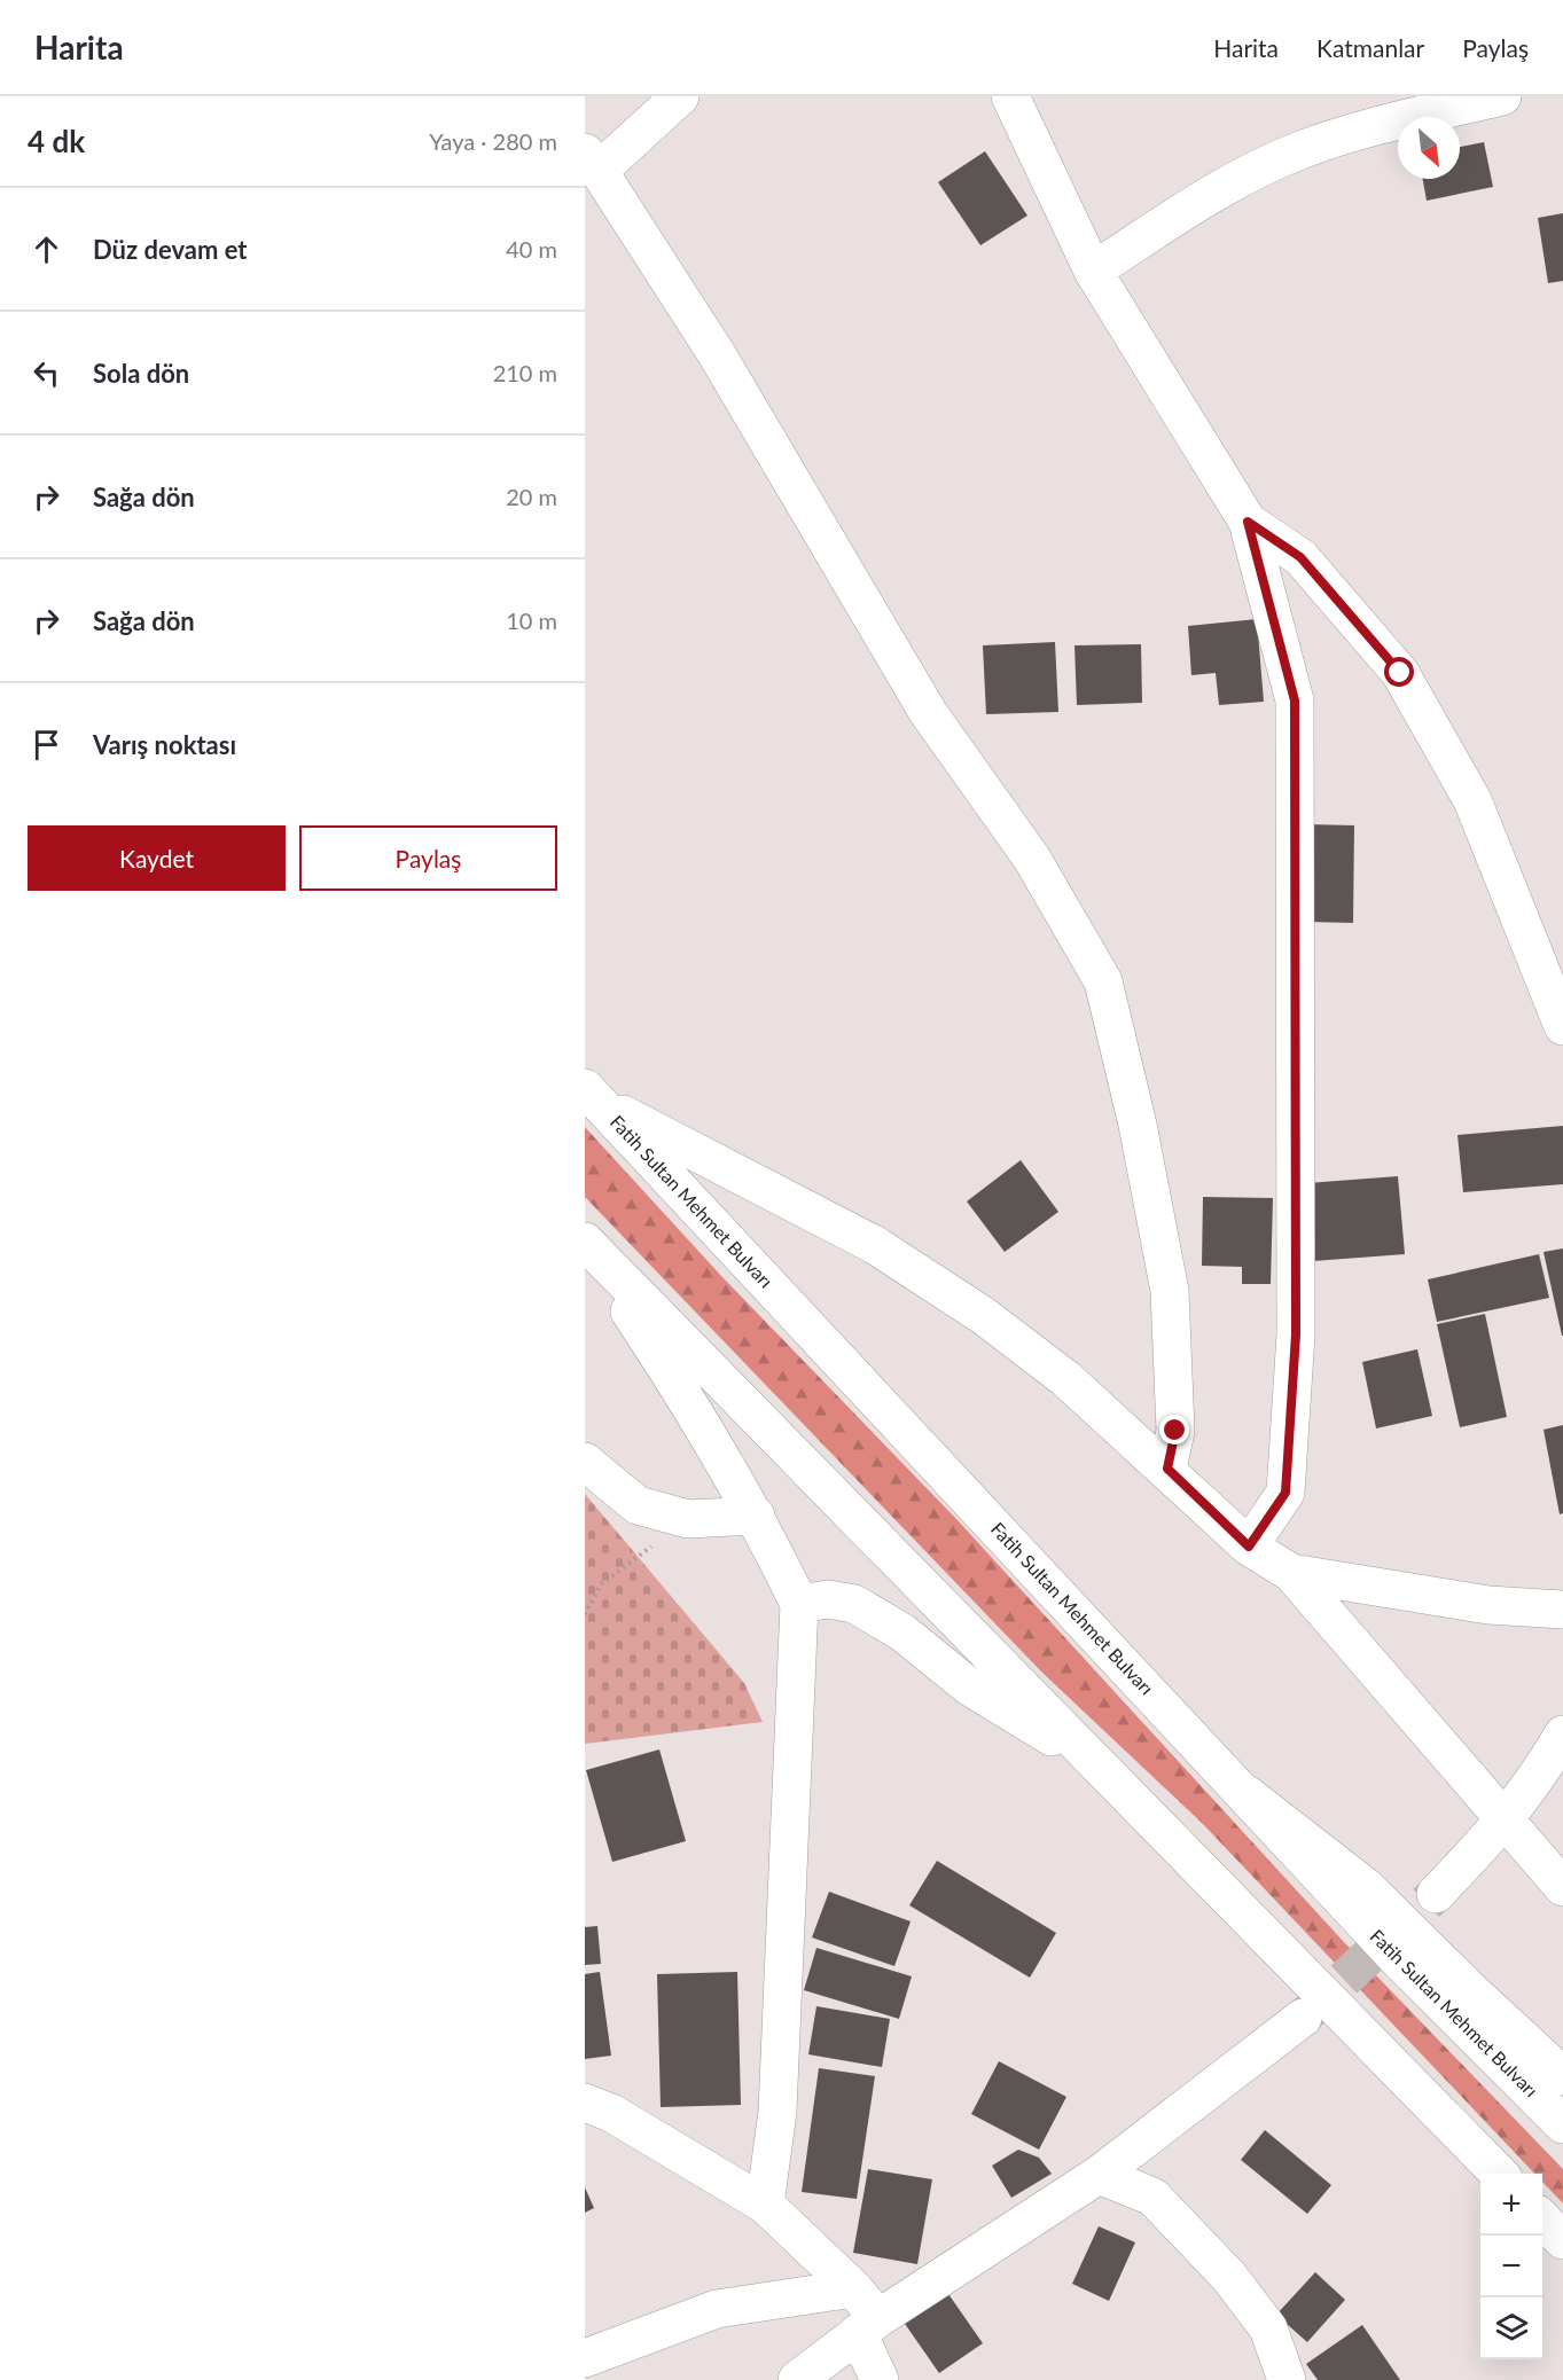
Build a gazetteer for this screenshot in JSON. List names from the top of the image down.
{
  "streets": {
    "main road": ["Fatih Sultan Mehmet Bulvarı"]
  },
  "north": "bottom right",
  "page": {
    "header": "Harita",
    "nav": ["Harita", "Katmanlar", "Paylaş"],
    "heading": ["4 dk", "Yaya · 280 m"],
    "list": [
      ["Düz devam et", "40 m"],
      ["Sola dön", "210 m"],
      ["Sağa dön", "20 m"],
      ["Sağa dön", "10 m"],
      "Varış noktası"
    ],
    "buttons": ["Kaydet", "Paylaş"],
    "map_buttons": ["+", "−"]
  }
}
